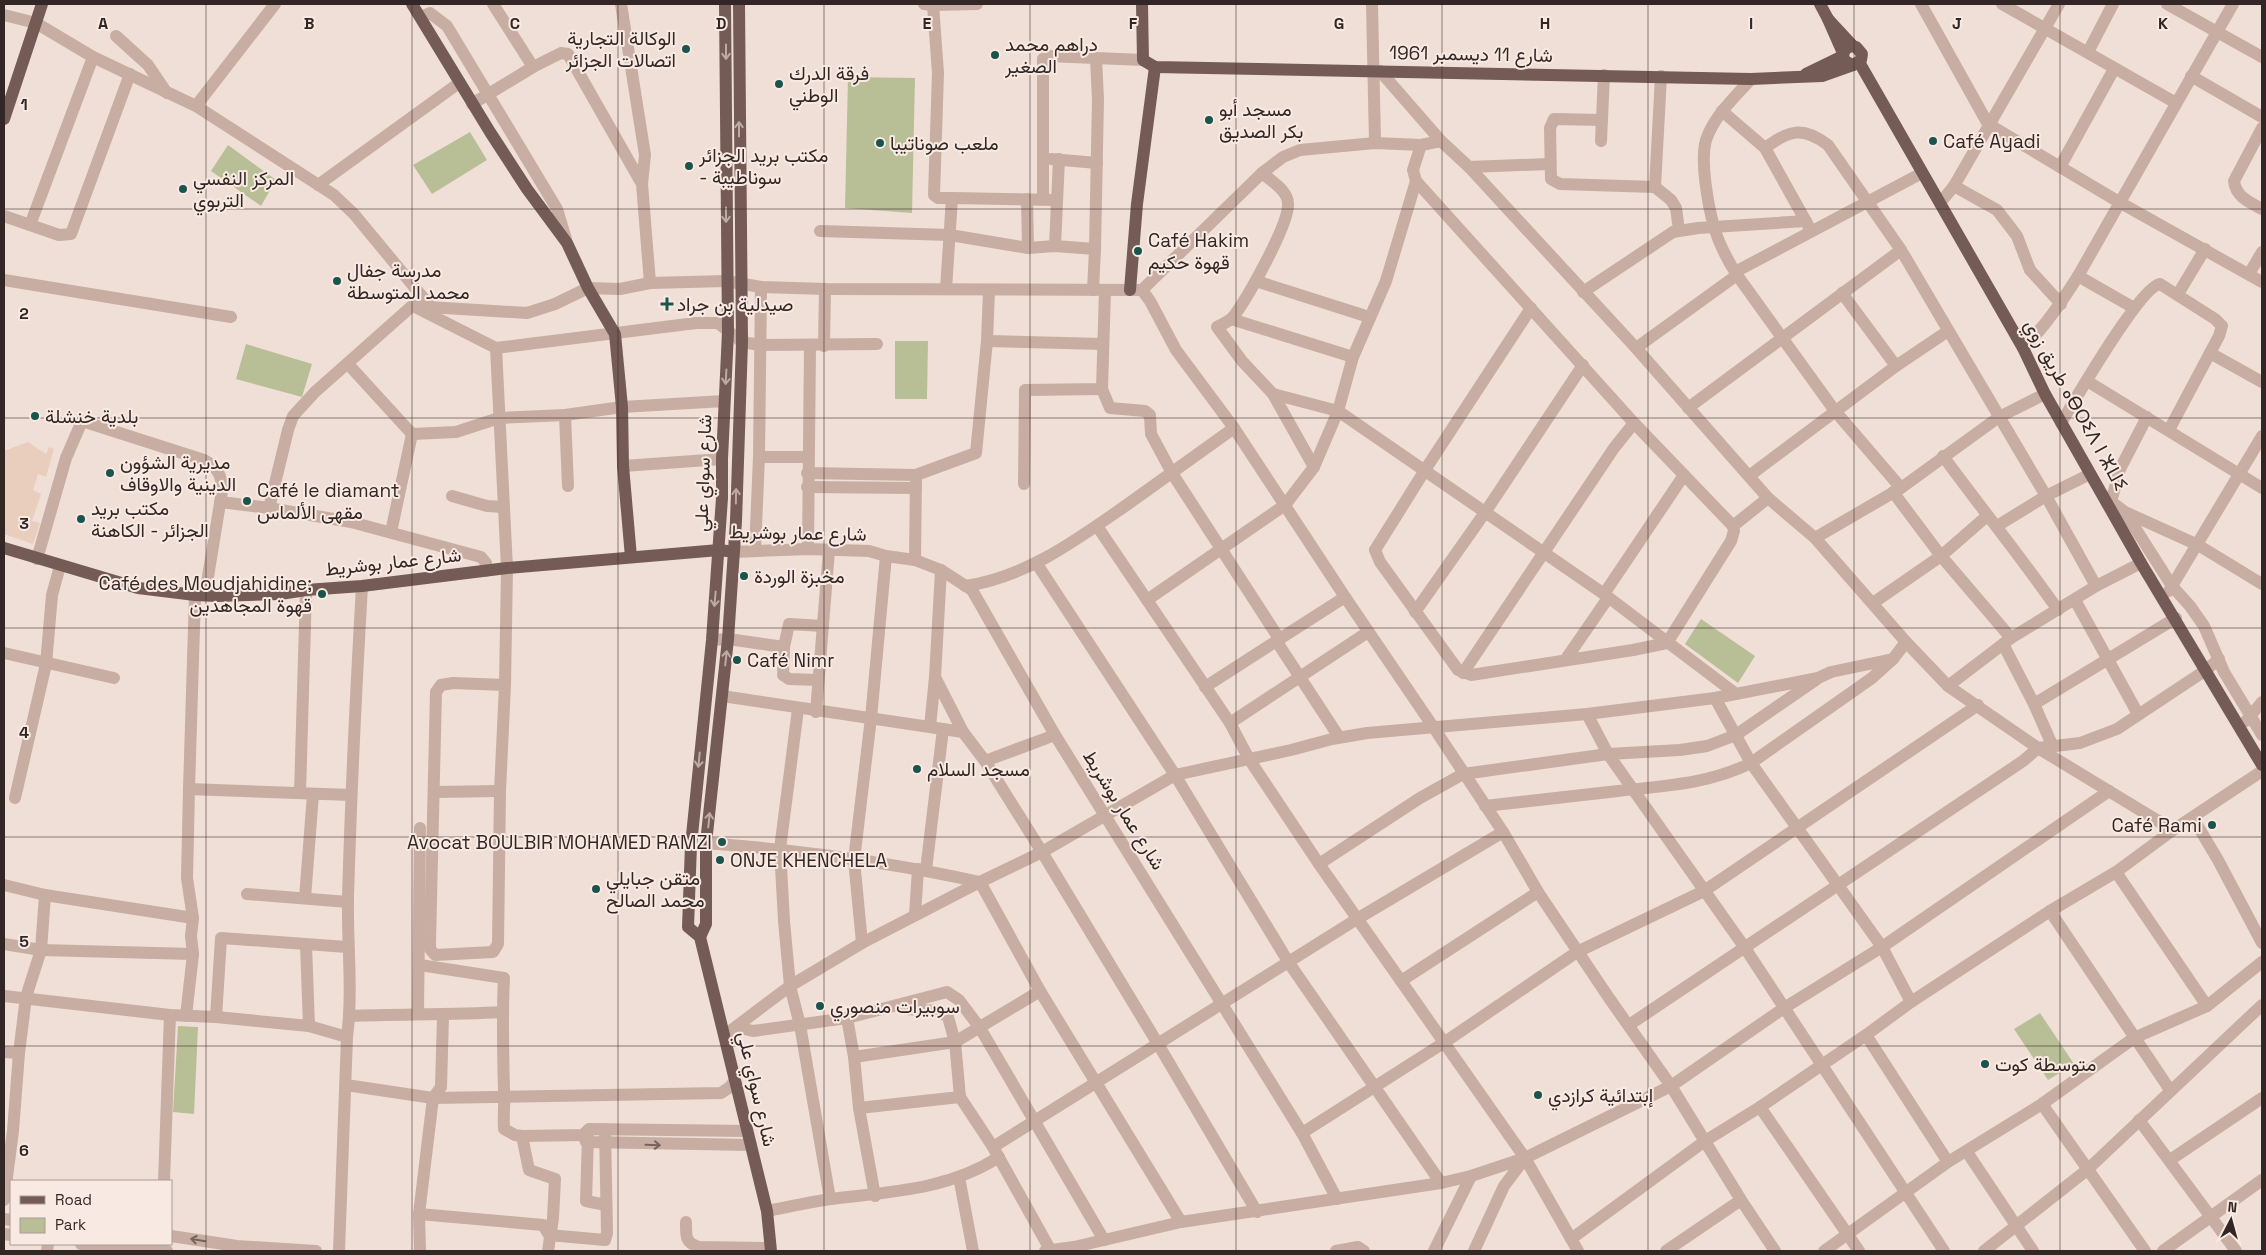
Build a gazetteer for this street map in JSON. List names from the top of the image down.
{
  "streets": {
    "main road": [
      "شارع 11 ديسمبر 1961",
      "طريق زوي ⴰⴱⵔⵉⴷ ⵏ ⵣⵡⵉ",
      "شارع سواي علي",
      "شارع عمار بوشريط"
    ]
  },
  "crossings": [
    ["شارع 11 ديسمبر 1961", "طريق زوي ⴰⴱⵔⵉⴷ ⵏ ⵣⵡⵉ"],
    ["شارع سواي علي", "شارع عمار بوشريط"]
  ],
  "places": {
    "other": [
      "الوكالة التجارية اتصالات الجزائر",
      "دراهم محمد الصغير",
      "فرقة الدرك الوطني",
      "مسجد أبو بكر الصديق",
      "Café Ayadi",
      "ملعب صوناتيبا",
      "مكتب بريد الجزائر - سوناطيبة",
      "المركز النفسي التربوي",
      "Café Hakim قهوة حكيم",
      "مدرسة جفال محمد المتوسطة",
      "بلدية خنشلة",
      "مديرية الشؤون الدينية والاوقاف",
      "Café le diamant مقهى الألماس",
      "مكتب بريد الجزائر - الكاهنة",
      "مخبزة الوردة",
      "Café des Moudjahidine; قهوة المجاهدين",
      "Café Nimr",
      "مسجد السلام",
      "Café Rami",
      "Avocat BOULBIR MOHAMED RAMZI",
      "ONJE KHENCHELA",
      "متقن جبايلي محمد الصالح",
      "سوبيرات منصوري",
      "متوسطة كوت",
      "إبتدائية كرازدي"
    ],
    "health": ["صيدلية بن جراد"]
  },
  "legend": ["Road", "Park"],
  "north": "top",
  "grid": {
    "columns": [
      "A",
      "B",
      "C",
      "D",
      "E",
      "F",
      "G",
      "H",
      "I",
      "J",
      "K"
    ],
    "rows": [
      "1",
      "2",
      "3",
      "4",
      "5",
      "6"
    ]
  }
}
